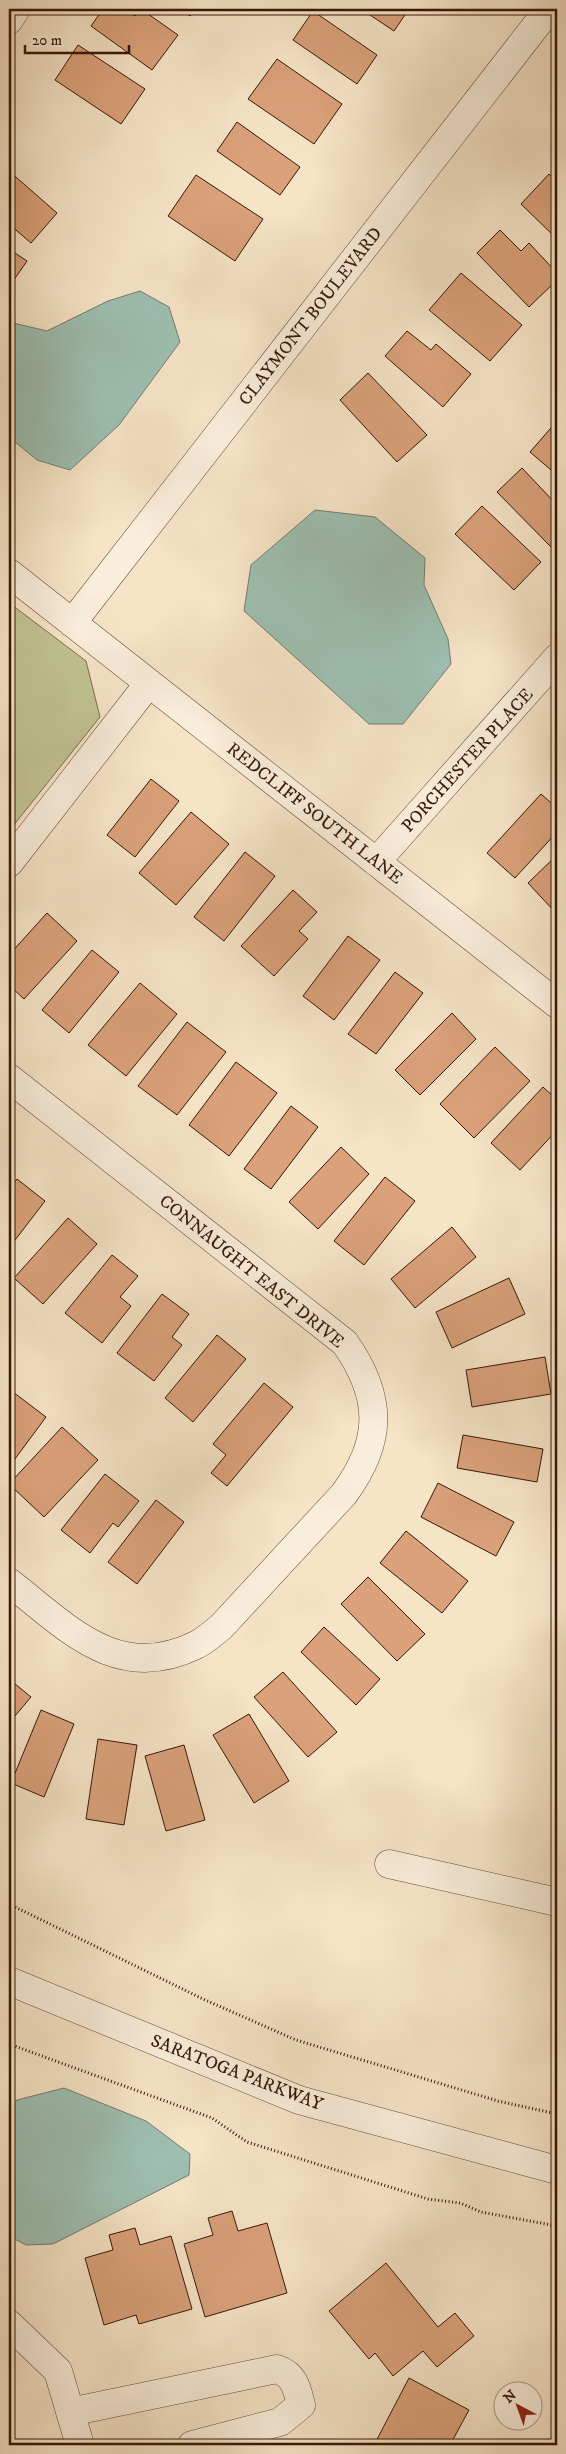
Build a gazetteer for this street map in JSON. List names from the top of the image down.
{
  "streets": {
    "street": [
      "CLAYMONT BOULEVARD",
      "PORCHESTER PLACE",
      "REDCLIFF SOUTH LANE",
      "CONNAUGHT EAST DRIVE",
      "SARATOGA PARKWAY"
    ]
  },
  "crossings": [
    ["CLAYMONT BOULEVARD", "REDCLIFF SOUTH LANE"],
    ["PORCHESTER PLACE", "REDCLIFF SOUTH LANE"]
  ],
  "scale_bar": "20 m",
  "north": "top left"
}
